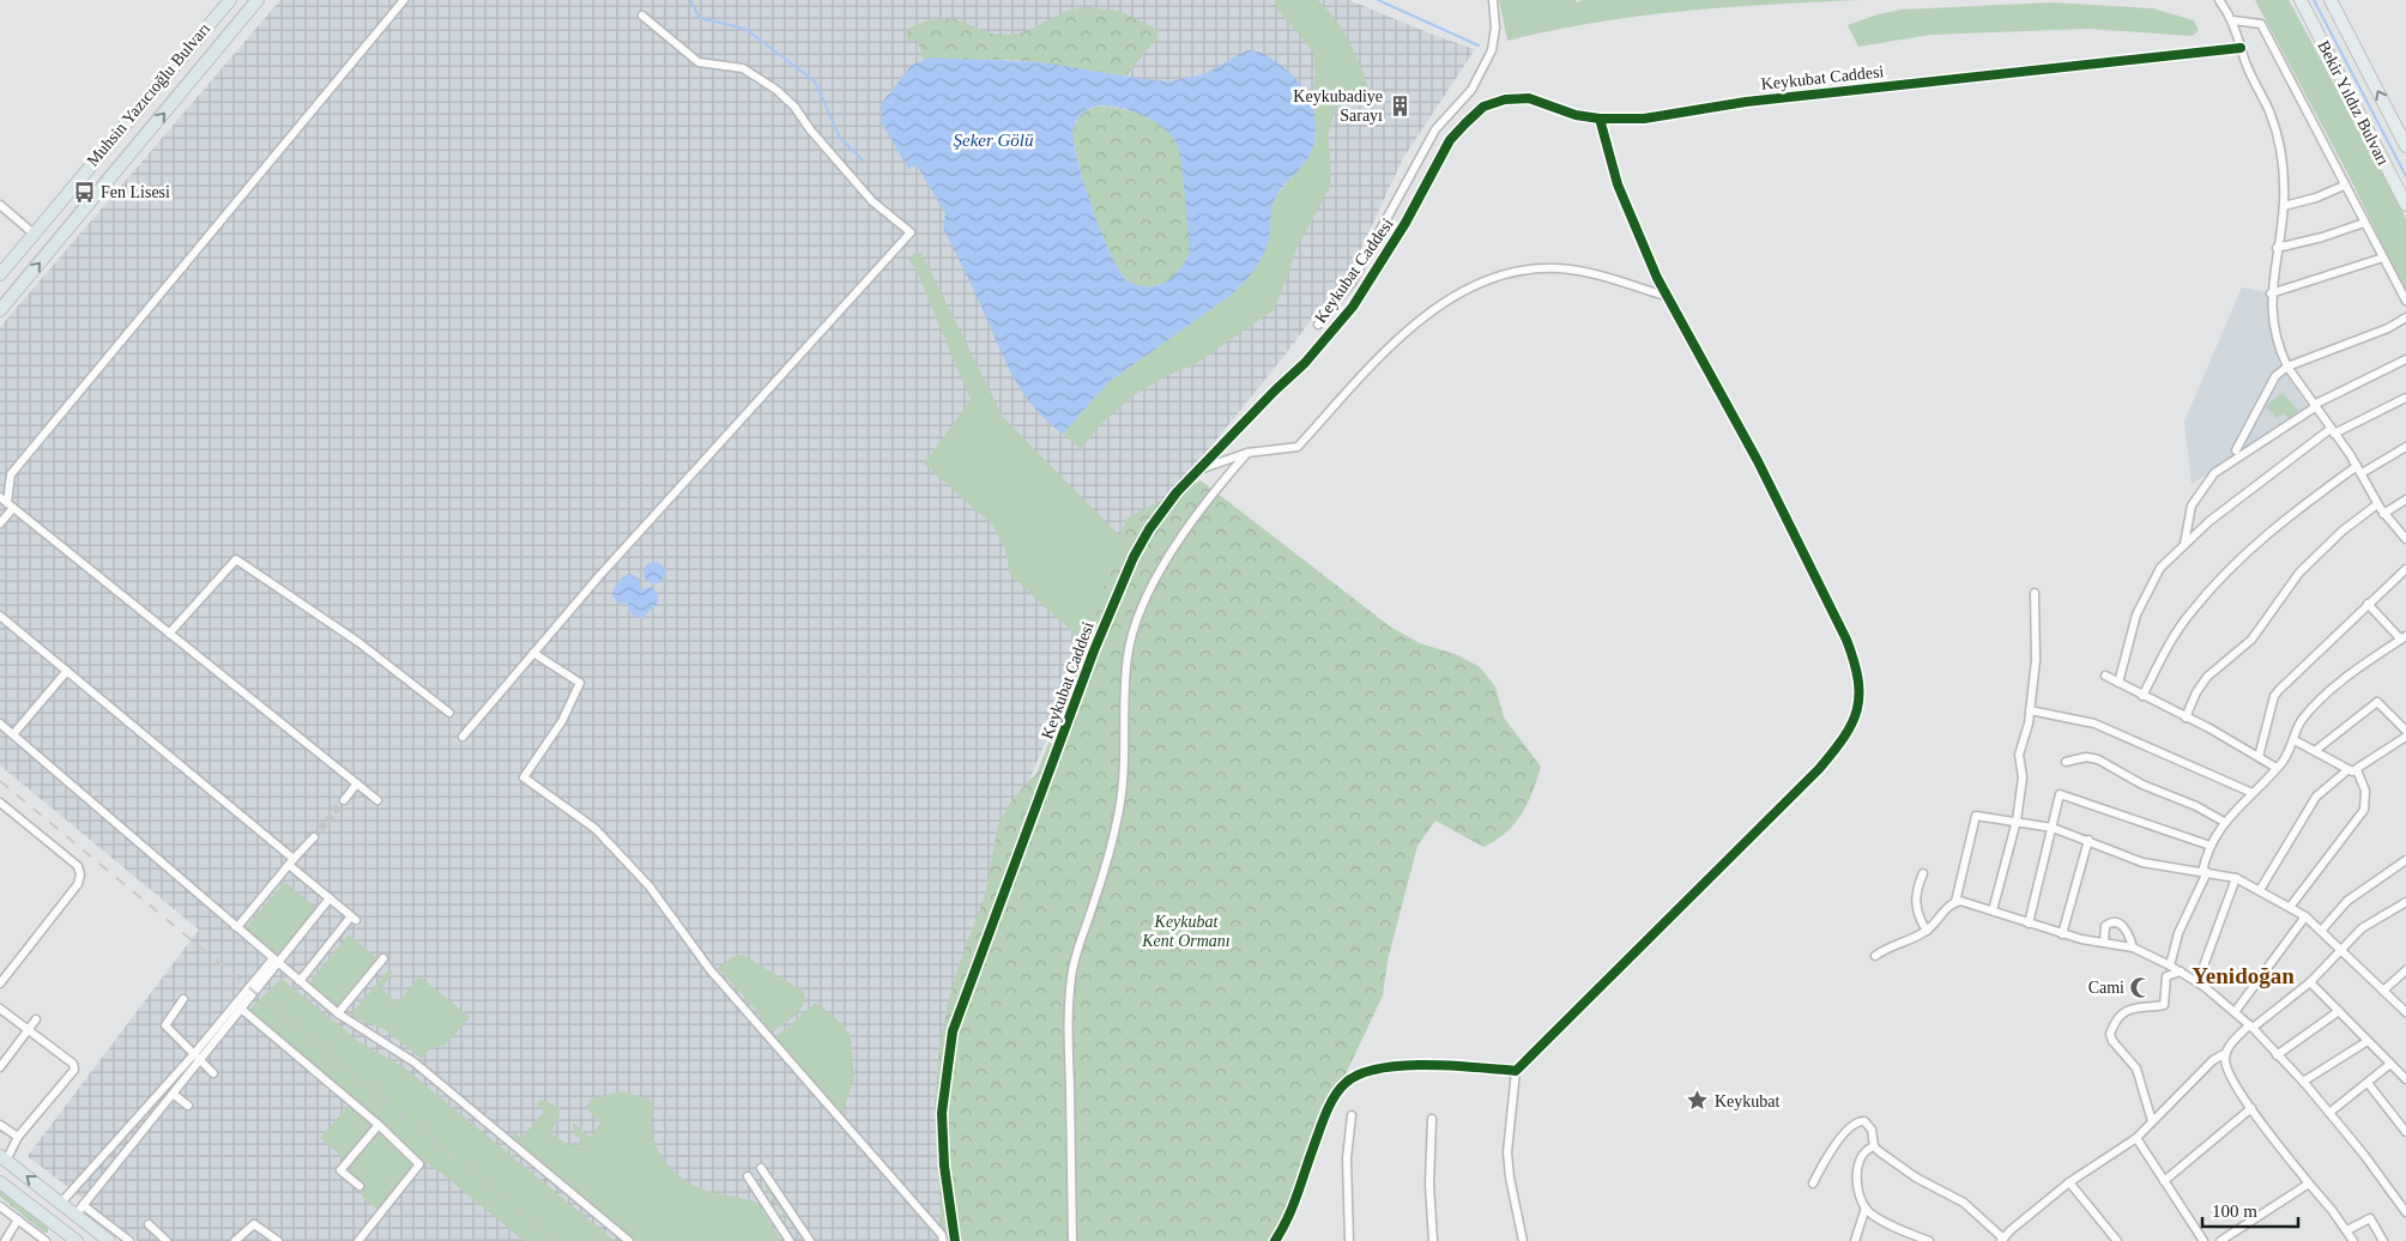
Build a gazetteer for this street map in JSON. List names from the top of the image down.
{
  "streets": {
    "highway": ["Muhsin Yazıcıoğlu Bulvarı"],
    "main road": ["Bekir Yıldız Bulvarı"],
    "street": ["Keykubat Caddesi"]
  },
  "districts": ["Yenidoğan"],
  "water": ["Şeker Gölü"],
  "parks": ["Keykubat Kent Ormanı"],
  "places": {
    "building": ["Keykubadiye Sarayı"],
    "bus stop": ["Fen Lisesi"],
    "mosque": ["Cami"],
    "place": ["Keykubat"]
  },
  "scale_bar": "100 m"
}
